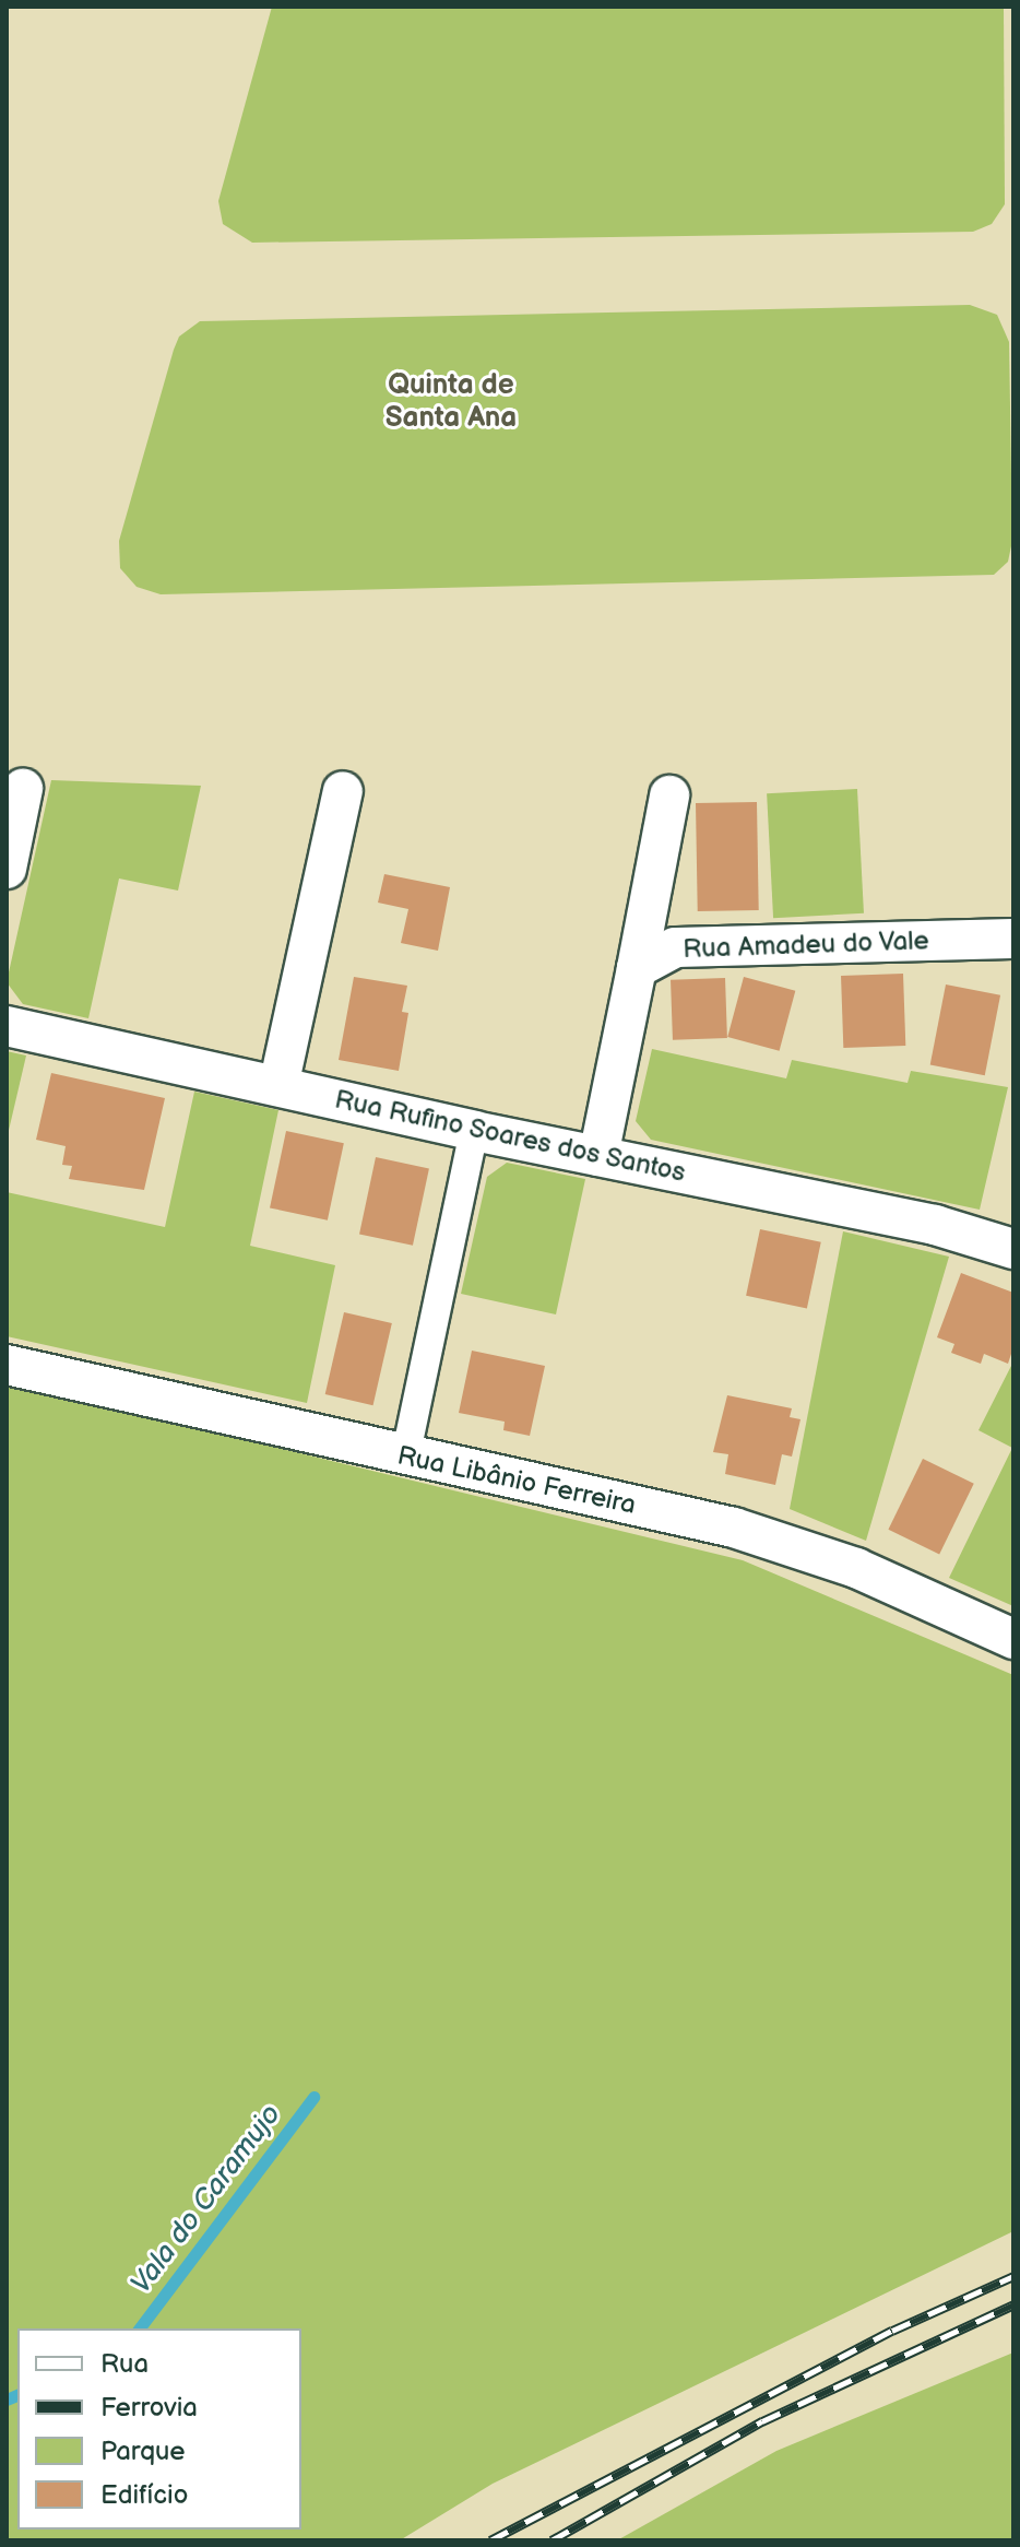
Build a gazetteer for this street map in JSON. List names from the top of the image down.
{
  "streets": {
    "street": ["Rua Amadeu do Vale", "Rua Rufino Soares dos Santos", "Rua Libânio Ferreira"]
  },
  "districts": ["Quinta de Santa Ana"],
  "water": ["Vala do Caramujo"],
  "legend": [
    "Rua",
    "Ferrovia",
    "Parque",
    "Edifício"
  ]
}
